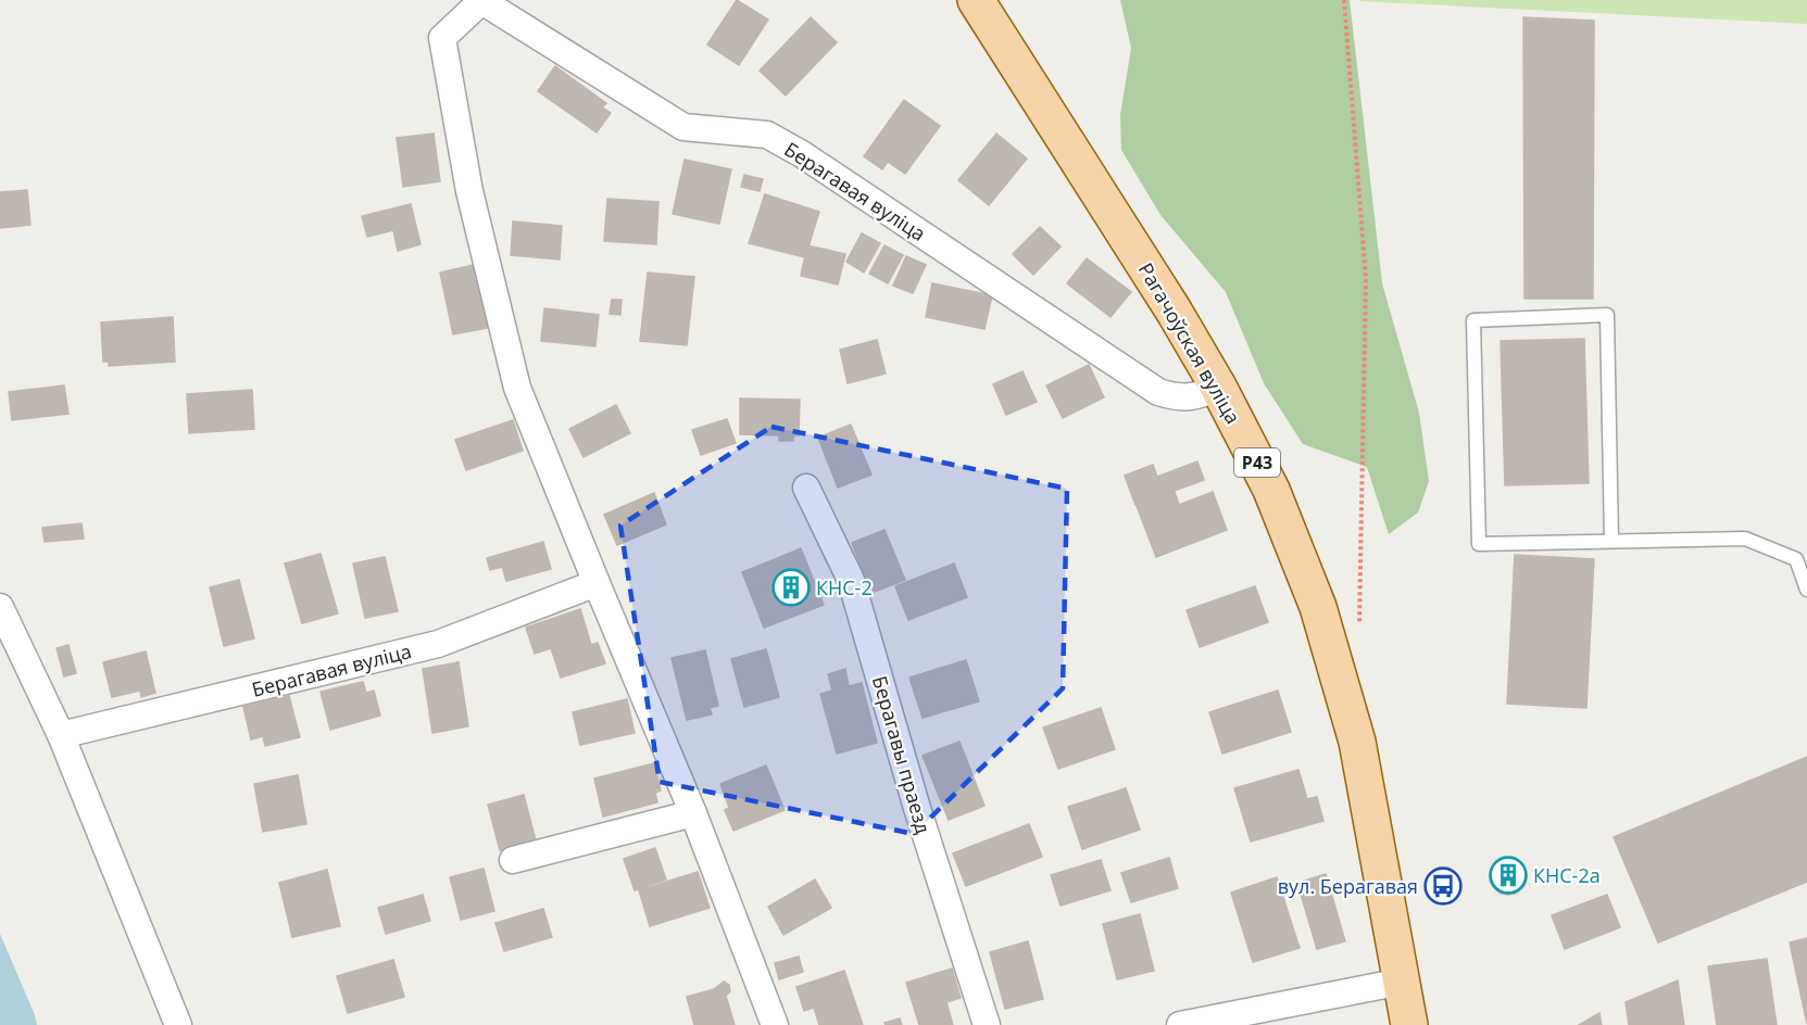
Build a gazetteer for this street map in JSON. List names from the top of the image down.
{
  "streets": {
    "main road": ["Рагачоўская вуліца", "Р43"],
    "street": ["Берагавая вуліца", "Берагавы праезд"]
  },
  "crossings": [
    ["Берагавая вуліца", "Рагачоўская вуліца"],
    ["Рагачоўская вуліца", "Р43"]
  ],
  "places": {
    "building": ["КНС-2", "КНС-2а"],
    "bus stop": ["вул. Берагавая"]
  }
}
